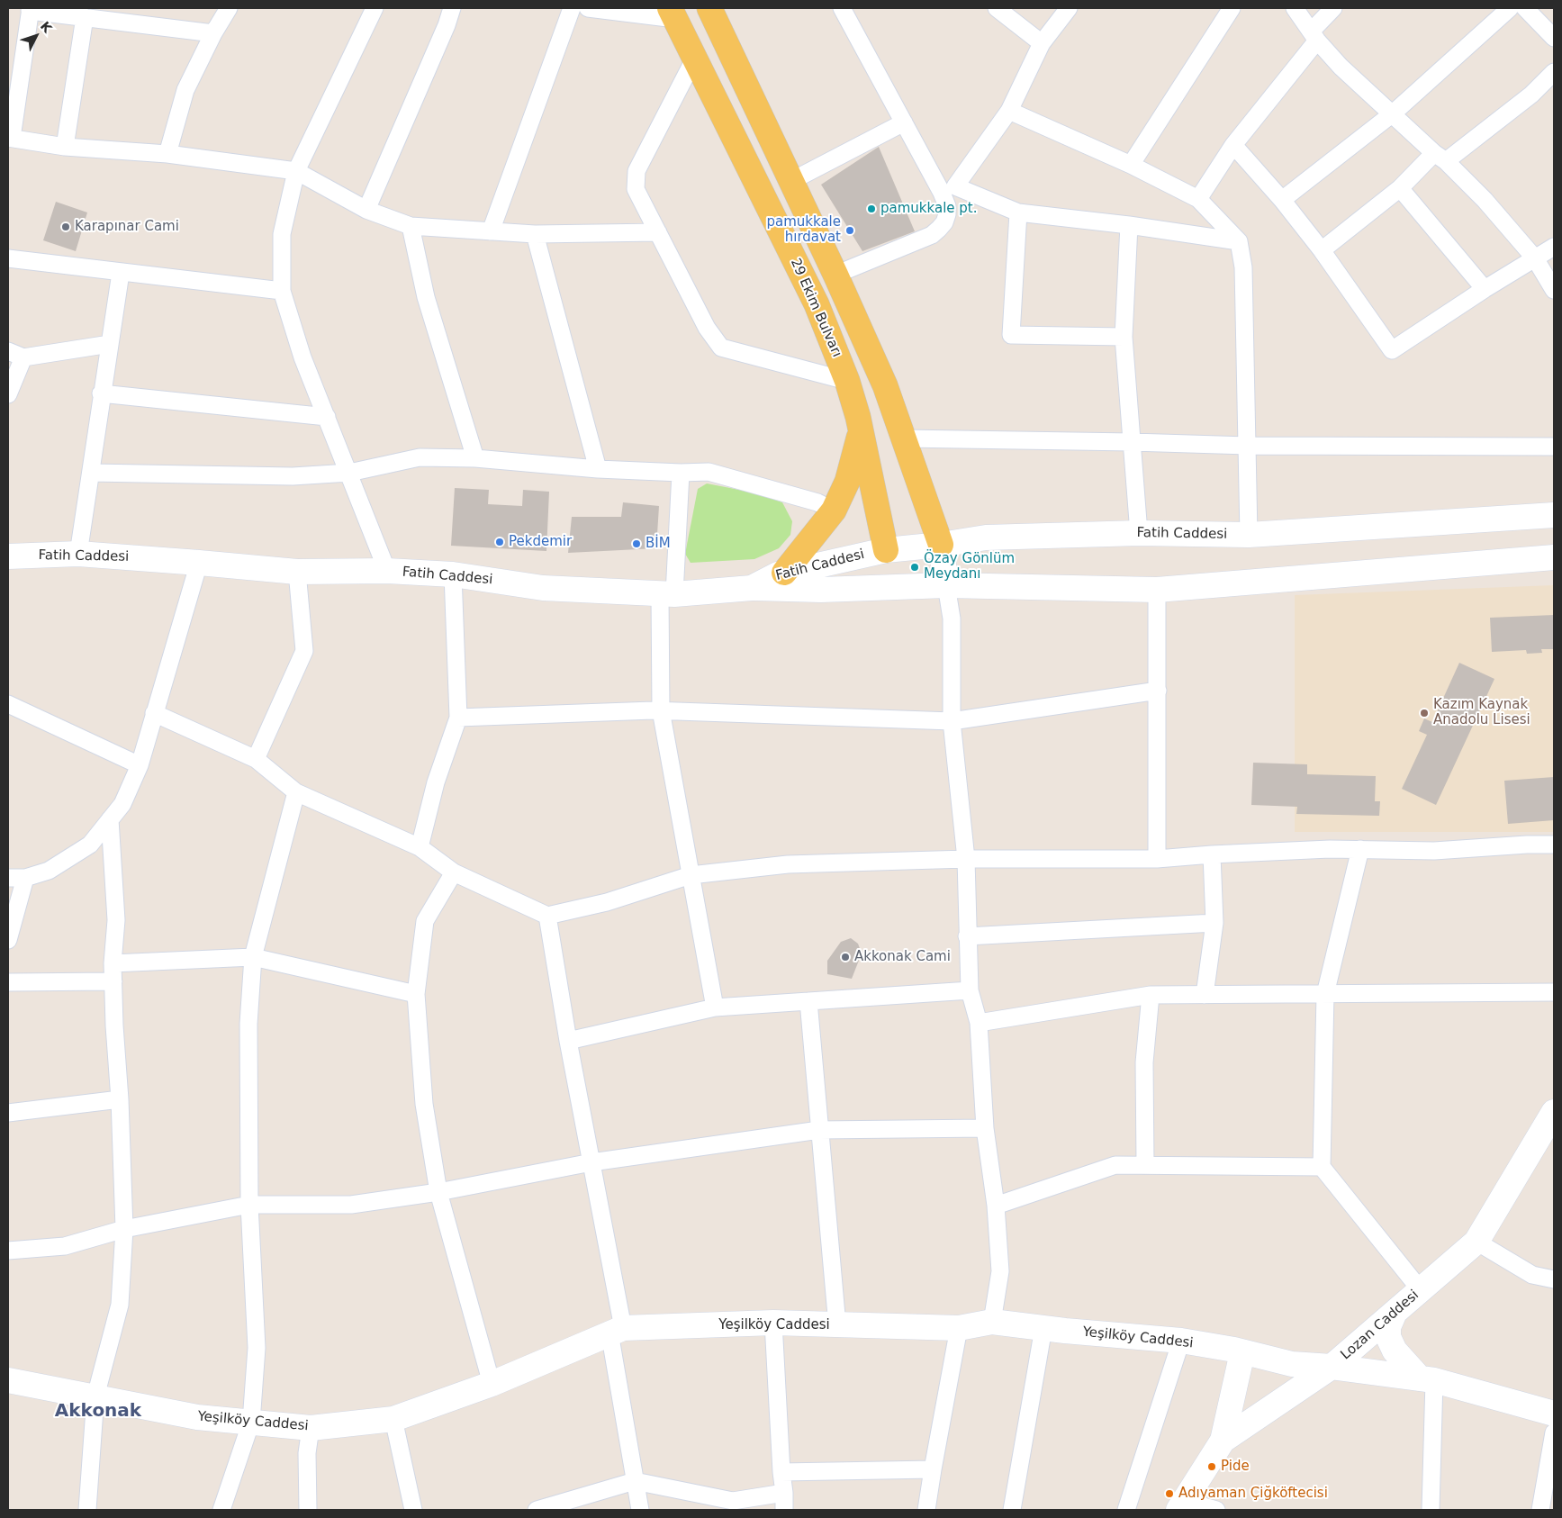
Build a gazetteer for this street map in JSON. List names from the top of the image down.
{
  "streets": {
    "main road": [
      "29 Ekim Bulvarı",
      "Fatih Caddesi",
      "Yeşilköy Caddesi",
      "Lozan Caddesi"
    ]
  },
  "crossings": [
    ["29 Ekim Bulvarı", "Fatih Caddesi"],
    ["Yeşilköy Caddesi", "Lozan Caddesi"]
  ],
  "districts": ["Akkonak"],
  "places": [
    "pamukkale pt.",
    "Karapınar Cami",
    "pamukkale hırdavat",
    "Pekdemir",
    "BİM",
    "Özay Gönlüm Meydanı",
    "Kazım Kaynak Anadolu Lisesi",
    "Akkonak Cami",
    "Pide",
    "Adıyaman Çiğköftecisi"
  ],
  "north": "top right"
}
